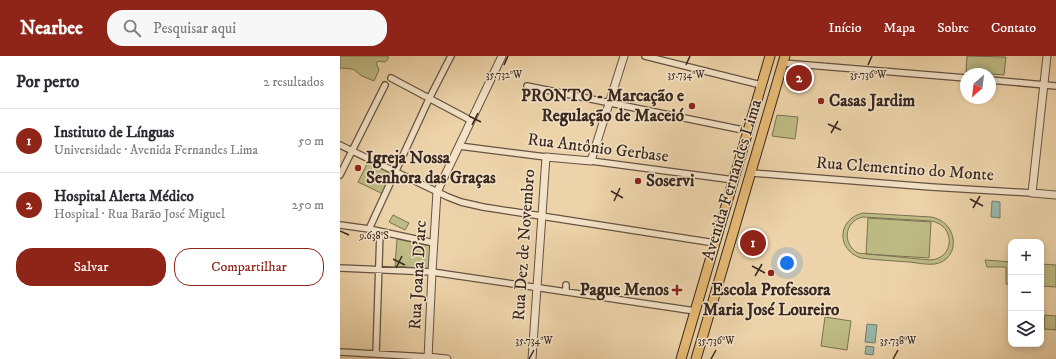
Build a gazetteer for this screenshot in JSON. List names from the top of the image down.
{
  "streets": {
    "highway": ["Avenida Fernandes Lima"],
    "street": [
      "Rua Antônio Gerbase",
      "Rua Clementino do Monte",
      "Rua Dez de Novembro",
      "Rua Joana D'arc"
    ]
  },
  "crossings": [
    ["Rua Antônio Gerbase", "Avenida Fernandes Lima"],
    ["Rua Antônio Gerbase", "Rua Dez de Novembro"],
    ["Rua Clementino do Monte", "Avenida Fernandes Lima"]
  ],
  "places": {
    "other": [
      "Casas Jardim",
      "PRONTO - Marcação e Regulação de Maceió",
      "Igreja Nossa Senhora das Graças",
      "Soservi",
      "Escola Professora Maria José Loureiro"
    ],
    "health": ["Pague Menos"]
  },
  "north": "bottom left",
  "page": {
    "header": "Nearbee",
    "search": "Pesquisar aqui",
    "nav": [
      "Início",
      "Mapa",
      "Sobre",
      "Contato"
    ],
    "heading": ["Por perto", "2 resultados"],
    "pins": ["2", "1"],
    "list": [
      {
        "mark": "1",
        "name": "Instituto de Línguas",
        "note": "Universidade · Avenida Fernandes Lima",
        "value": "50 m"
      },
      {
        "mark": "2",
        "name": "Hospital Alerta Médico",
        "note": "Hospital · Rua Barão José Miguel",
        "value": "250 m"
      }
    ],
    "buttons": ["Salvar", "Compartilhar"],
    "map_buttons": ["+", "−"]
  },
  "coordinates": [
    "35.732°W",
    "35.734°W",
    "35.736°W",
    "9.638°S",
    "35.738°W"
  ]
}
